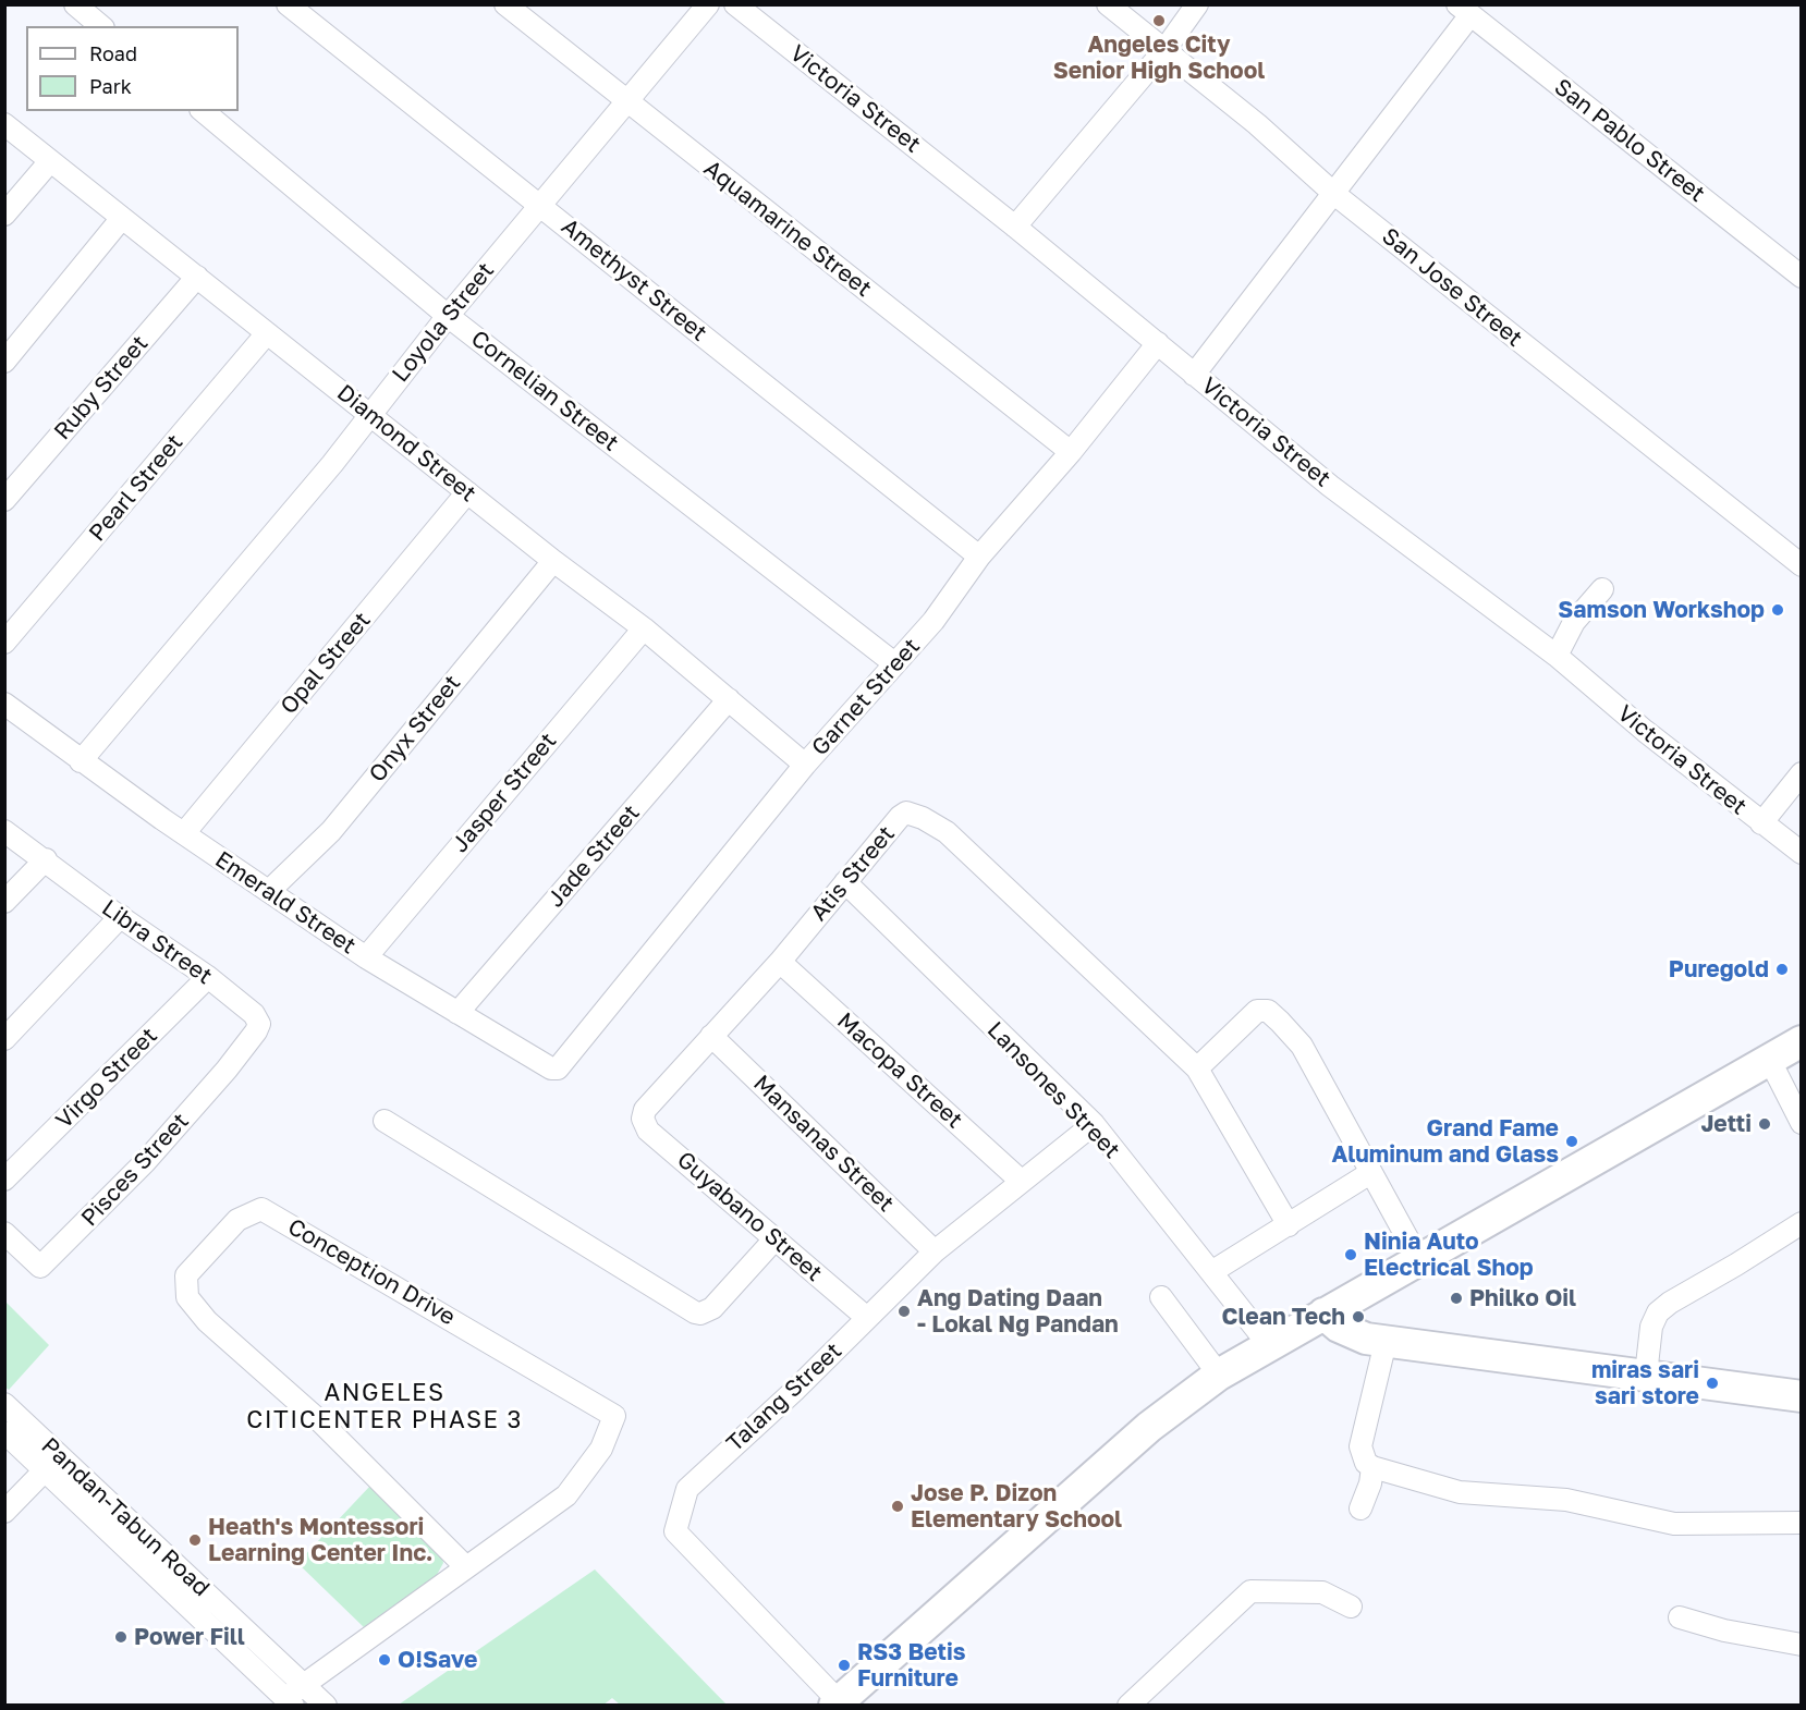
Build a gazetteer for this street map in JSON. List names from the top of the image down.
{
  "streets": {
    "street": [
      "Victoria Street",
      "San Pablo Street",
      "Aquamarine Street",
      "Amethyst Street",
      "San Jose Street",
      "Loyola Street",
      "Ruby Street",
      "Cornelian Street",
      "Diamond Street",
      "Pearl Street",
      "Opal Street",
      "Garnet Street",
      "Onyx Street",
      "Jasper Street",
      "Jade Street",
      "Atis Street",
      "Emerald Street",
      "Libra Street",
      "Macopa Street",
      "Virgo Street",
      "Lansones Street",
      "Mansanas Street",
      "Pisces Street",
      "Guyabano Street",
      "Conception Drive",
      "Talang Street",
      "Pandan-Tabun Road"
    ]
  },
  "crossings": [
    ["Victoria Street", "Garnet Street"],
    ["Aquamarine Street", "Loyola Street"],
    ["Aquamarine Street", "Garnet Street"],
    ["Amethyst Street", "Loyola Street"],
    ["Amethyst Street", "Garnet Street"],
    ["Loyola Street", "Cornelian Street"],
    ["Loyola Street", "Diamond Street"],
    ["Loyola Street", "Emerald Street"],
    ["Ruby Street", "Diamond Street"],
    ["Cornelian Street", "Garnet Street"],
    ["Diamond Street", "Pearl Street"],
    ["Diamond Street", "Opal Street"],
    ["Diamond Street", "Garnet Street"],
    ["Diamond Street", "Onyx Street"],
    ["Diamond Street", "Jasper Street"],
    ["Diamond Street", "Jade Street"],
    ["Opal Street", "Emerald Street"],
    ["Garnet Street", "Emerald Street"],
    ["Onyx Street", "Emerald Street"],
    ["Jasper Street", "Emerald Street"],
    ["Jade Street", "Emerald Street"],
    ["Atis Street", "Macopa Street"],
    ["Atis Street", "Lansones Street"],
    ["Atis Street", "Mansanas Street"],
    ["Atis Street", "Guyabano Street"],
    ["Libra Street", "Virgo Street"],
    ["Libra Street", "Pisces Street"],
    ["Macopa Street", "Talang Street"],
    ["Lansones Street", "Talang Street"],
    ["Mansanas Street", "Talang Street"],
    ["Guyabano Street", "Talang Street"]
  ],
  "districts": ["ANGELES CITICENTER PHASE 3"],
  "places": [
    "Angeles City Senior High School",
    "Samson Workshop",
    "Puregold",
    "Jetti",
    "Grand Fame Aluminum and Glass",
    "Ninia Auto Electrical Shop",
    "Philko Oil",
    "Ang Dating Daan - Lokal Ng Pandan",
    "Clean Tech",
    "miras sari sari store",
    "Jose P. Dizon Elementary School",
    "Heath's Montessori Learning Center Inc.",
    "Power Fill",
    "O!Save",
    "RS3 Betis Furniture"
  ],
  "legend": ["Road", "Park"]
}
